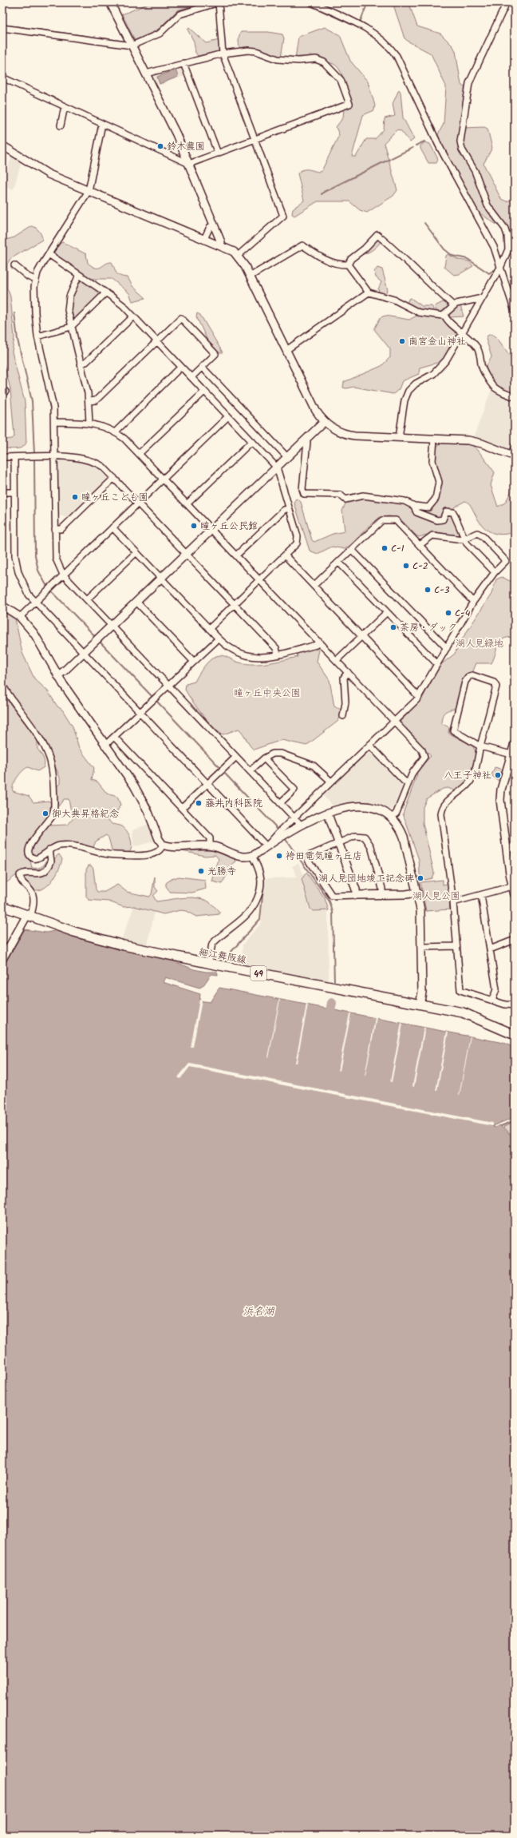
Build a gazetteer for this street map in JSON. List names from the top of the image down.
{
  "streets": {
    "main road": ["細江舞阪線", "49"]
  },
  "water": ["浜名湖"],
  "parks": ["湖人見緑地", "瞳ヶ丘中央公園", "湖人見公園"],
  "places": [
    "鈴木農園",
    "南宮金山神社",
    "瞳ヶ丘こども園",
    "瞳ヶ丘公民館",
    "C-1",
    "C-2",
    "C-3",
    "C-4",
    "茶房・ダック",
    "八王子神社",
    "藤井内科医院",
    "御大典昇格紀念",
    "袴田電気瞳ヶ丘店",
    "光勝寺",
    "湖人見団地竣工記念碑"
  ]
}
